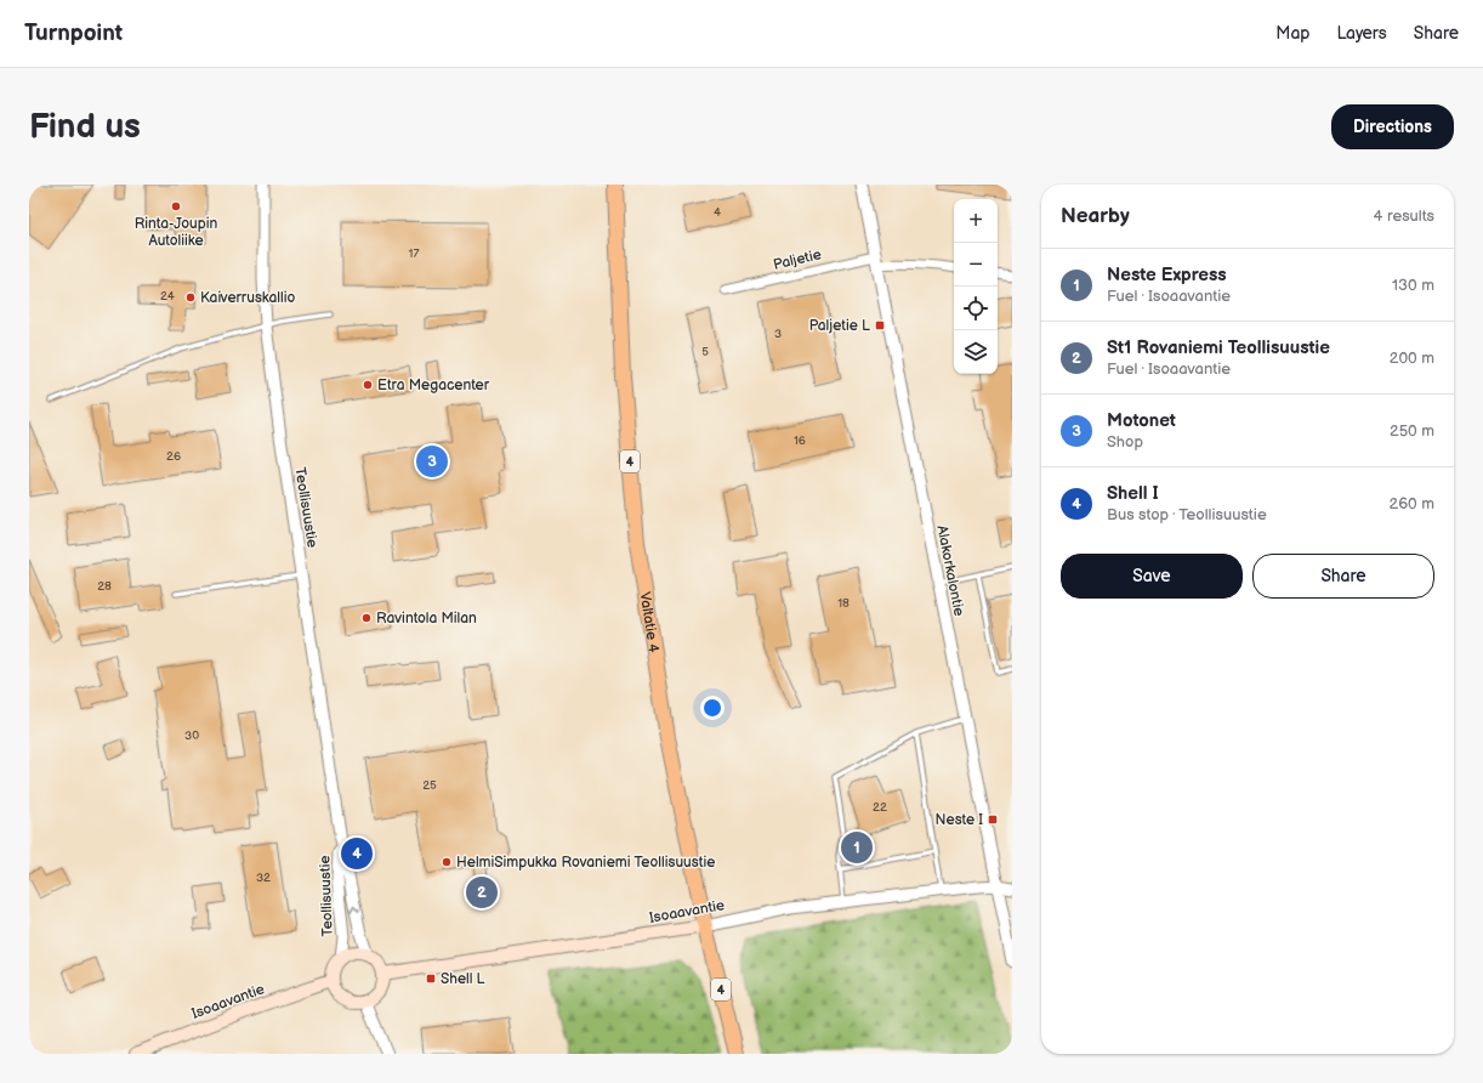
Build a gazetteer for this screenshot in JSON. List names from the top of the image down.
{
  "streets": {
    "highway": ["4", "Valtatie 4"],
    "main road": ["Isoaavantie"],
    "street": ["Paljetie", "Teollisuustie", "Alakorkalontie"]
  },
  "crossings": [
    ["Paljetie", "Alakorkalontie"],
    ["Teollisuustie", "Isoaavantie"],
    ["Alakorkalontie", "Isoaavantie"],
    ["Valtatie 4", "Isoaavantie"]
  ],
  "places": {
    "other": [
      "Rinta-Joupin Autoliike",
      "Kaiverruskallio",
      "Etra Megacenter",
      "Ravintola Milan",
      "HelmiSimpukka Rovaniemi Teollisuustie"
    ],
    "transit": ["Paljetie L", "Neste I", "Shell L"]
  },
  "house_numbers": [
    "4",
    "17",
    "24",
    "3",
    "5",
    "16",
    "26",
    "28",
    "18",
    "30",
    "25",
    "22",
    "32"
  ],
  "page": {
    "header": "Turnpoint",
    "nav": ["Map", "Layers", "Share"],
    "buttons": [
      "Directions",
      ["Save", "Share"]
    ],
    "title": "Find us",
    "heading": ["Nearby", "4 results"],
    "map_buttons": ["+", "−"],
    "list": [
      {
        "mark": "1",
        "name": "Neste Express",
        "note": "Fuel · Isoaavantie",
        "value": "130 m"
      },
      {
        "mark": "2",
        "name": "St1 Rovaniemi Teollisuustie",
        "note": "Fuel · Isoaavantie",
        "value": "200 m"
      },
      {
        "mark": "3",
        "name": "Motonet",
        "note": "Shop",
        "value": "250 m"
      },
      {
        "mark": "4",
        "name": "Shell I",
        "note": "Bus stop · Teollisuustie",
        "value": "260 m"
      }
    ],
    "pins": [
      "3",
      "1",
      "4",
      "2"
    ]
  }
}
